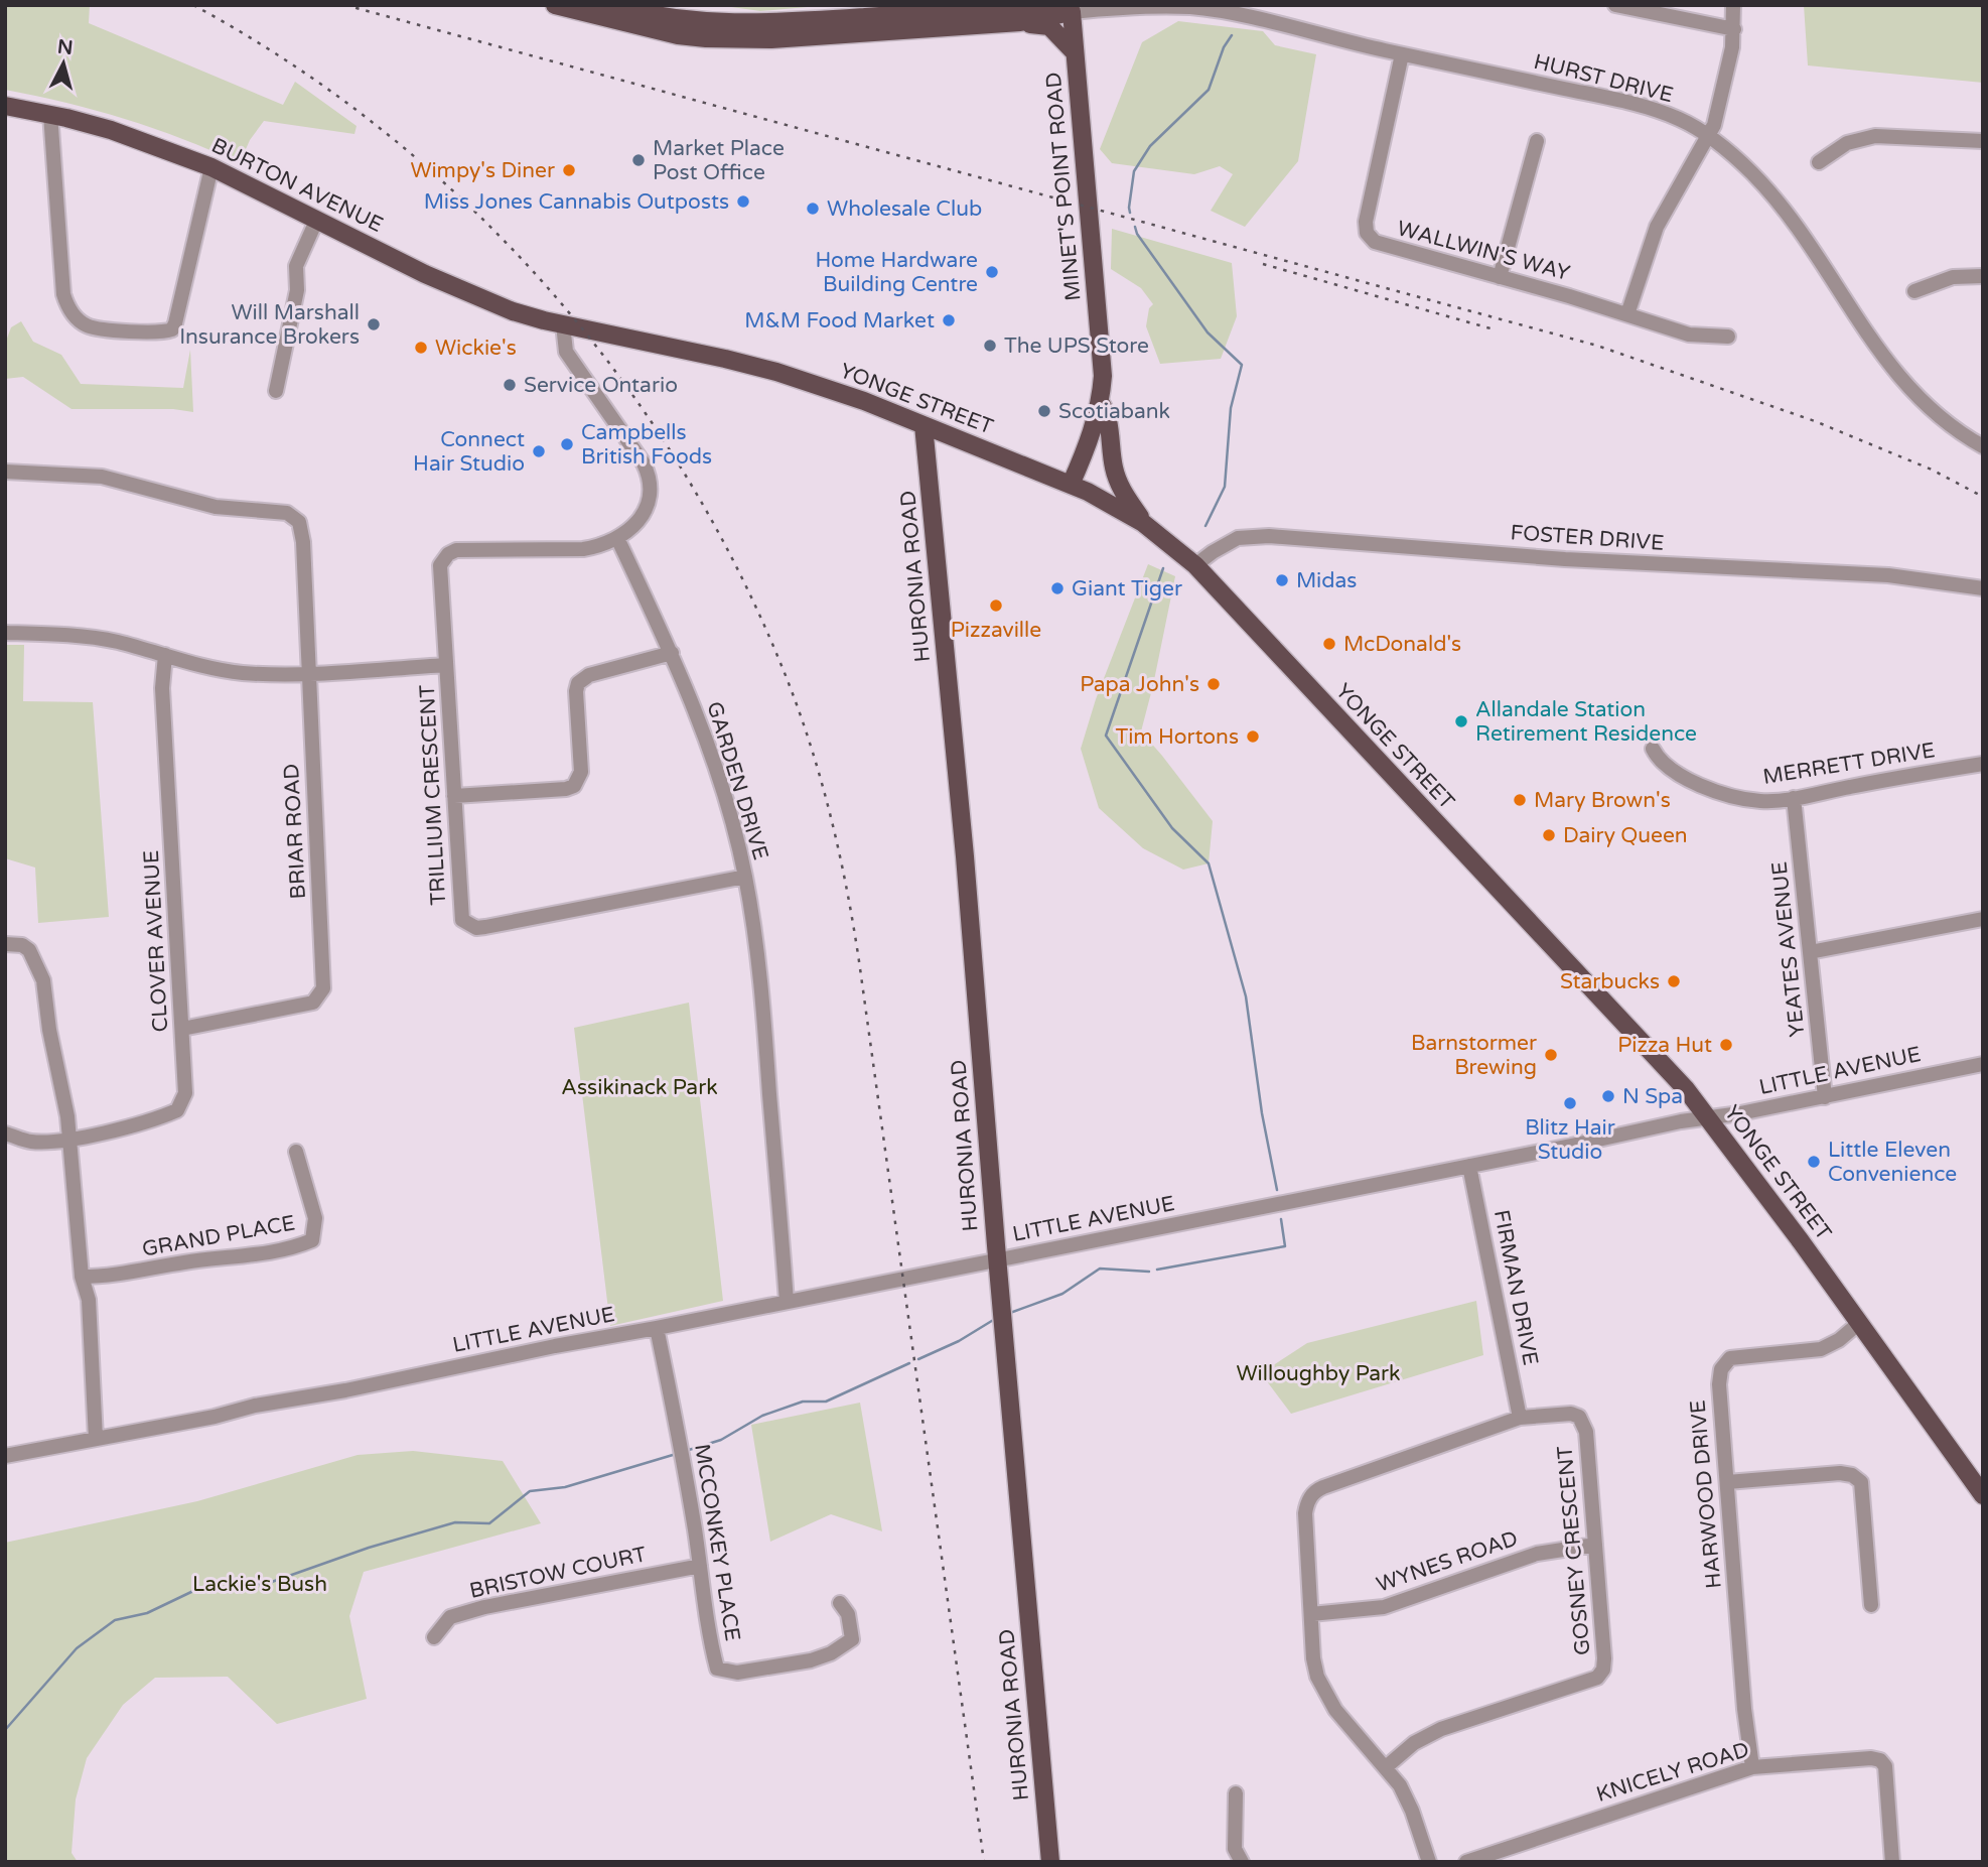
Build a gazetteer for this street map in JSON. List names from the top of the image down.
{
  "streets": {
    "main road": [
      "BURTON AVENUE",
      "MINET'S POINT ROAD",
      "YONGE STREET",
      "HURONIA ROAD"
    ],
    "street": [
      "HURST DRIVE",
      "WALLWIN'S WAY",
      "FOSTER DRIVE",
      "MERRETT DRIVE",
      "GARDEN DRIVE",
      "TRILLIUM CRESCENT",
      "BRIAR ROAD",
      "CLOVER AVENUE",
      "YEATES AVENUE",
      "LITTLE AVENUE",
      "GRAND PLACE",
      "FIRMAN DRIVE",
      "HARWOOD DRIVE",
      "MCCONKEY PLACE",
      "GOSNEY CRESCENT",
      "WYNES ROAD",
      "BRISTOW COURT",
      "KNICELY ROAD"
    ]
  },
  "crossings": [
    ["HURST DRIVE", "MINET'S POINT ROAD"],
    ["HURST DRIVE", "WALLWIN'S WAY"],
    ["BURTON AVENUE", "YONGE STREET"],
    ["MINET'S POINT ROAD", "YONGE STREET"],
    ["YONGE STREET", "FOSTER DRIVE"],
    ["YONGE STREET", "HURONIA ROAD"],
    ["YONGE STREET", "LITTLE AVENUE"],
    ["YONGE STREET", "HARWOOD DRIVE"],
    ["HURONIA ROAD", "LITTLE AVENUE"],
    ["MERRETT DRIVE", "YEATES AVENUE"],
    ["GARDEN DRIVE", "TRILLIUM CRESCENT"],
    ["GARDEN DRIVE", "LITTLE AVENUE"],
    ["BRIAR ROAD", "CLOVER AVENUE"],
    ["YEATES AVENUE", "LITTLE AVENUE"],
    ["LITTLE AVENUE", "FIRMAN DRIVE"],
    ["LITTLE AVENUE", "MCCONKEY PLACE"],
    ["FIRMAN DRIVE", "GOSNEY CRESCENT"],
    ["HARWOOD DRIVE", "KNICELY ROAD"],
    ["MCCONKEY PLACE", "BRISTOW COURT"],
    ["GOSNEY CRESCENT", "WYNES ROAD"]
  ],
  "parks": ["Assikinack Park", "Willoughby Park", "Lackie's Bush"],
  "places": [
    "Market Place Post Office",
    "Wimpy's Diner",
    "Miss Jones Cannabis Outposts",
    "Wholesale Club",
    "Home Hardware Building Centre",
    "M&M Food Market",
    "Will Marshall Insurance Brokers",
    "The UPS Store",
    "Wickie's",
    "Service Ontario",
    "Scotiabank",
    "Campbells British Foods",
    "Connect Hair Studio",
    "Midas",
    "Giant Tiger",
    "Pizzaville",
    "McDonald's",
    "Papa John's",
    "Allandale Station Retirement Residence",
    "Tim Hortons",
    "Mary Brown's",
    "Dairy Queen",
    "Starbucks",
    "Pizza Hut",
    "Barnstormer Brewing",
    "N Spa",
    "Blitz Hair Studio",
    "Little Eleven Convenience"
  ],
  "north": "top"
}
